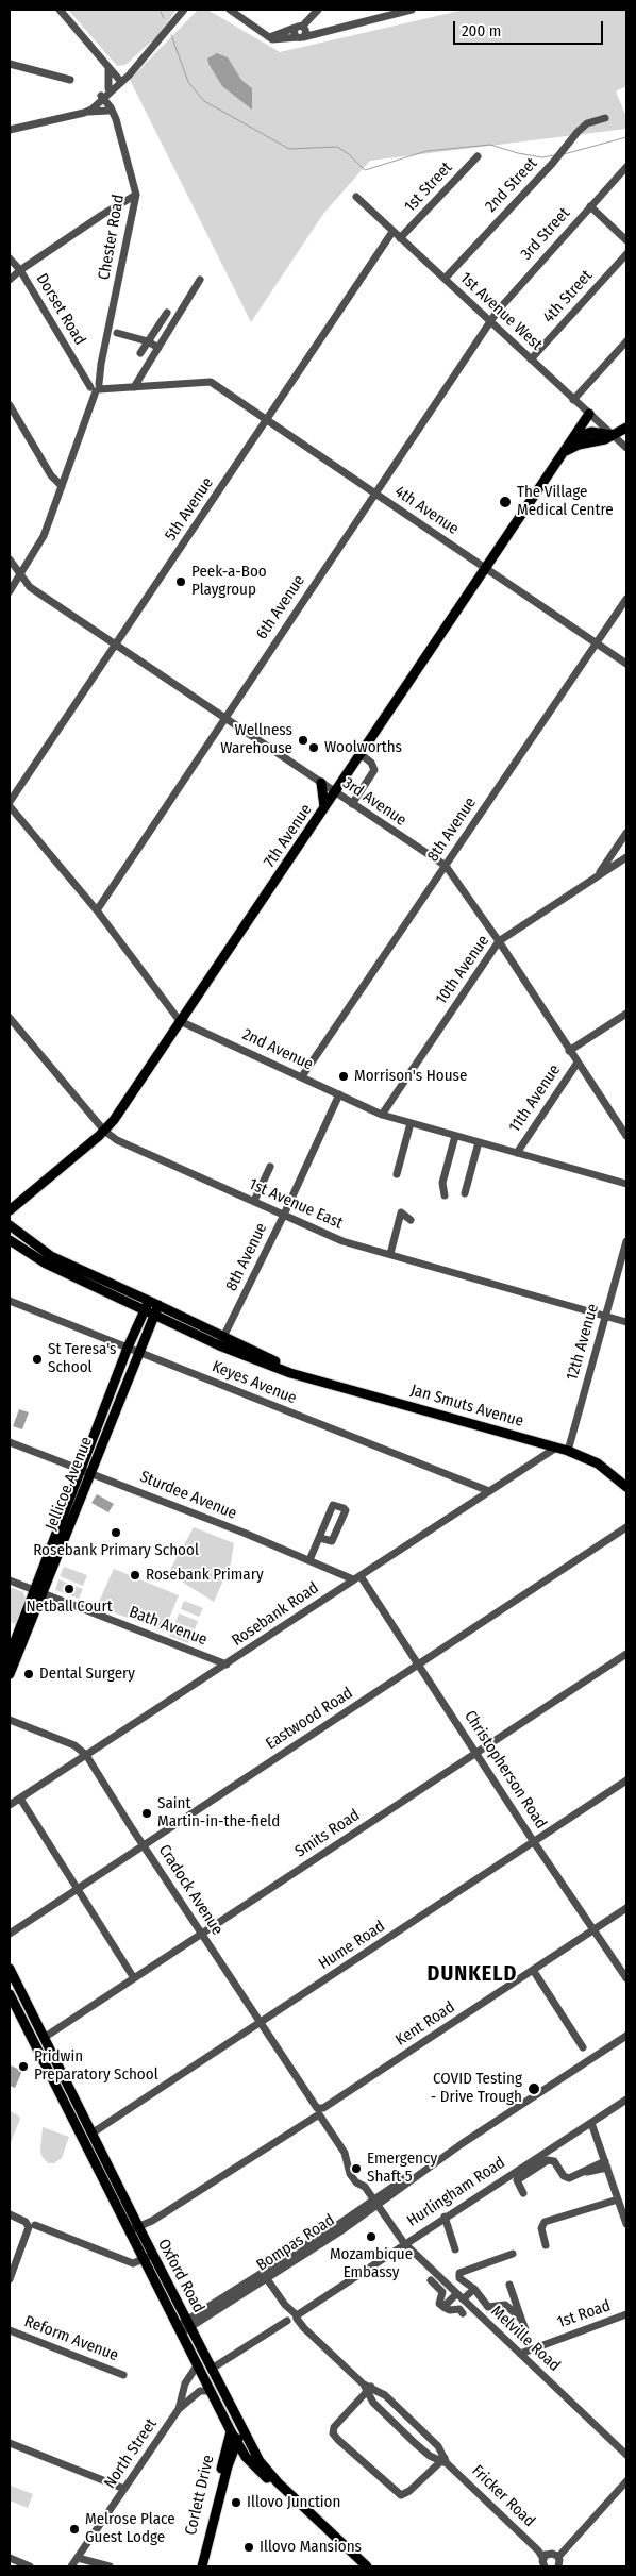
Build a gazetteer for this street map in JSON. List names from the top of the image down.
{
  "streets": {
    "main road": [
      "7th Avenue",
      "Jan Smuts Avenue",
      "Jellicoe Avenue",
      "Oxford Road",
      "Corlett Drive"
    ],
    "street": [
      "2nd Street",
      "1st Street",
      "3rd Street",
      "Chester Road",
      "4th Street",
      "Dorset Road",
      "1st Avenue West",
      "5th Avenue",
      "4th Avenue",
      "6th Avenue",
      "3rd Avenue",
      "8th Avenue",
      "10th Avenue",
      "2nd Avenue",
      "11th Avenue",
      "1st Avenue East",
      "12th Avenue",
      "Keyes Avenue",
      "Sturdee Avenue",
      "Rosebank Road",
      "Bath Avenue",
      "Eastwood Road",
      "Christopherson Road",
      "Smits Road",
      "Cradock Avenue",
      "Hume Road",
      "Kent Road",
      "Hurlingham Road",
      "Bompas Road",
      "1st Road",
      "Reform Avenue",
      "Melville Road",
      "North Street",
      "Fricker Road"
    ]
  },
  "crossings": [
    ["2nd Street", "1st Avenue West"],
    ["1st Street", "1st Avenue West"],
    ["3rd Street", "1st Avenue West"],
    ["3rd Street", "6th Avenue"],
    ["Chester Road", "Dorset Road"],
    ["Chester Road", "3rd Avenue"],
    ["4th Street", "1st Avenue West"],
    ["Dorset Road", "4th Avenue"],
    ["1st Avenue West", "5th Avenue"],
    ["1st Avenue West", "6th Avenue"],
    ["1st Avenue West", "7th Avenue"],
    ["5th Avenue", "4th Avenue"],
    ["5th Avenue", "3rd Avenue"],
    ["5th Avenue", "2nd Avenue"],
    ["4th Avenue", "6th Avenue"],
    ["4th Avenue", "8th Avenue"],
    ["4th Avenue", "7th Avenue"],
    ["6th Avenue", "3rd Avenue"],
    ["6th Avenue", "2nd Avenue"],
    ["3rd Avenue", "8th Avenue"],
    ["3rd Avenue", "7th Avenue"],
    ["3rd Avenue", "10th Avenue"],
    ["3rd Avenue", "11th Avenue"],
    ["8th Avenue", "2nd Avenue"],
    ["8th Avenue", "1st Avenue East"],
    ["8th Avenue", "Jan Smuts Avenue"],
    ["7th Avenue", "2nd Avenue"],
    ["7th Avenue", "1st Avenue East"],
    ["10th Avenue", "2nd Avenue"],
    ["2nd Avenue", "11th Avenue"],
    ["1st Avenue East", "12th Avenue"],
    ["12th Avenue", "Jan Smuts Avenue"],
    ["Keyes Avenue", "Jellicoe Avenue"],
    ["Keyes Avenue", "Rosebank Road"],
    ["Jan Smuts Avenue", "Jellicoe Avenue"],
    ["Jan Smuts Avenue", "Rosebank Road"],
    ["Jellicoe Avenue", "Sturdee Avenue"],
    ["Jellicoe Avenue", "Bath Avenue"],
    ["Sturdee Avenue", "Rosebank Road"],
    ["Sturdee Avenue", "Christopherson Road"],
    ["Rosebank Road", "Bath Avenue"],
    ["Rosebank Road", "Christopherson Road"],
    ["Rosebank Road", "Cradock Avenue"],
    ["Eastwood Road", "Christopherson Road"],
    ["Eastwood Road", "Cradock Avenue"],
    ["Christopherson Road", "Smits Road"],
    ["Christopherson Road", "Hume Road"],
    ["Christopherson Road", "Kent Road"],
    ["Smits Road", "Cradock Avenue"],
    ["Smits Road", "Oxford Road"],
    ["Cradock Avenue", "Hume Road"],
    ["Cradock Avenue", "Kent Road"],
    ["Cradock Avenue", "Hurlingham Road"],
    ["Cradock Avenue", "Bompas Road"],
    ["Cradock Avenue", "Melville Road"],
    ["Hume Road", "Oxford Road"],
    ["Kent Road", "Oxford Road"],
    ["Hurlingham Road", "Oxford Road"],
    ["Hurlingham Road", "Melville Road"],
    ["Hurlingham Road", "Fricker Road"],
    ["Bompas Road", "Oxford Road"],
    ["Bompas Road", "Fricker Road"],
    ["Oxford Road", "North Street"],
    ["Oxford Road", "Corlett Drive"],
    ["1st Road", "Melville Road"]
  ],
  "districts": ["DUNKELD"],
  "places": [
    "The Village Medical Centre",
    "Peek-a-Boo Playgroup",
    "Wellness Warehouse",
    "Woolworths",
    "Morrison's House",
    "St Teresa's School",
    "Rosebank Primary School",
    "Rosebank Primary",
    "Netball Court",
    "Dental Surgery",
    "Saint Martin-in-the-field",
    "Pridwin Preparatory School",
    "COVID Testing - Drive Trough",
    "Emergency Shaft 5",
    "Mozambique Embassy",
    "Illovo Junction",
    "Melrose Place Guest Lodge",
    "Illovo Mansions"
  ],
  "scale_bar": "200 m"
}
